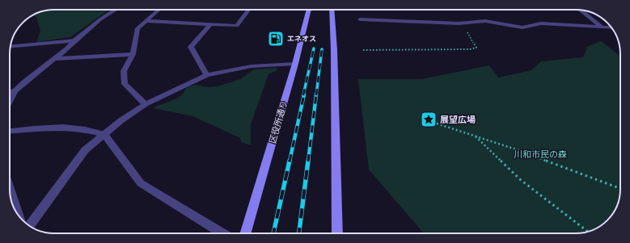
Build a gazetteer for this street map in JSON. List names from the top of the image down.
{
  "streets": {
    "street": ["区役所通り"]
  },
  "parks": ["川和市民の森"],
  "places": {
    "fuel station": ["エネオス"],
    "place": ["展望広場"]
  }
}
